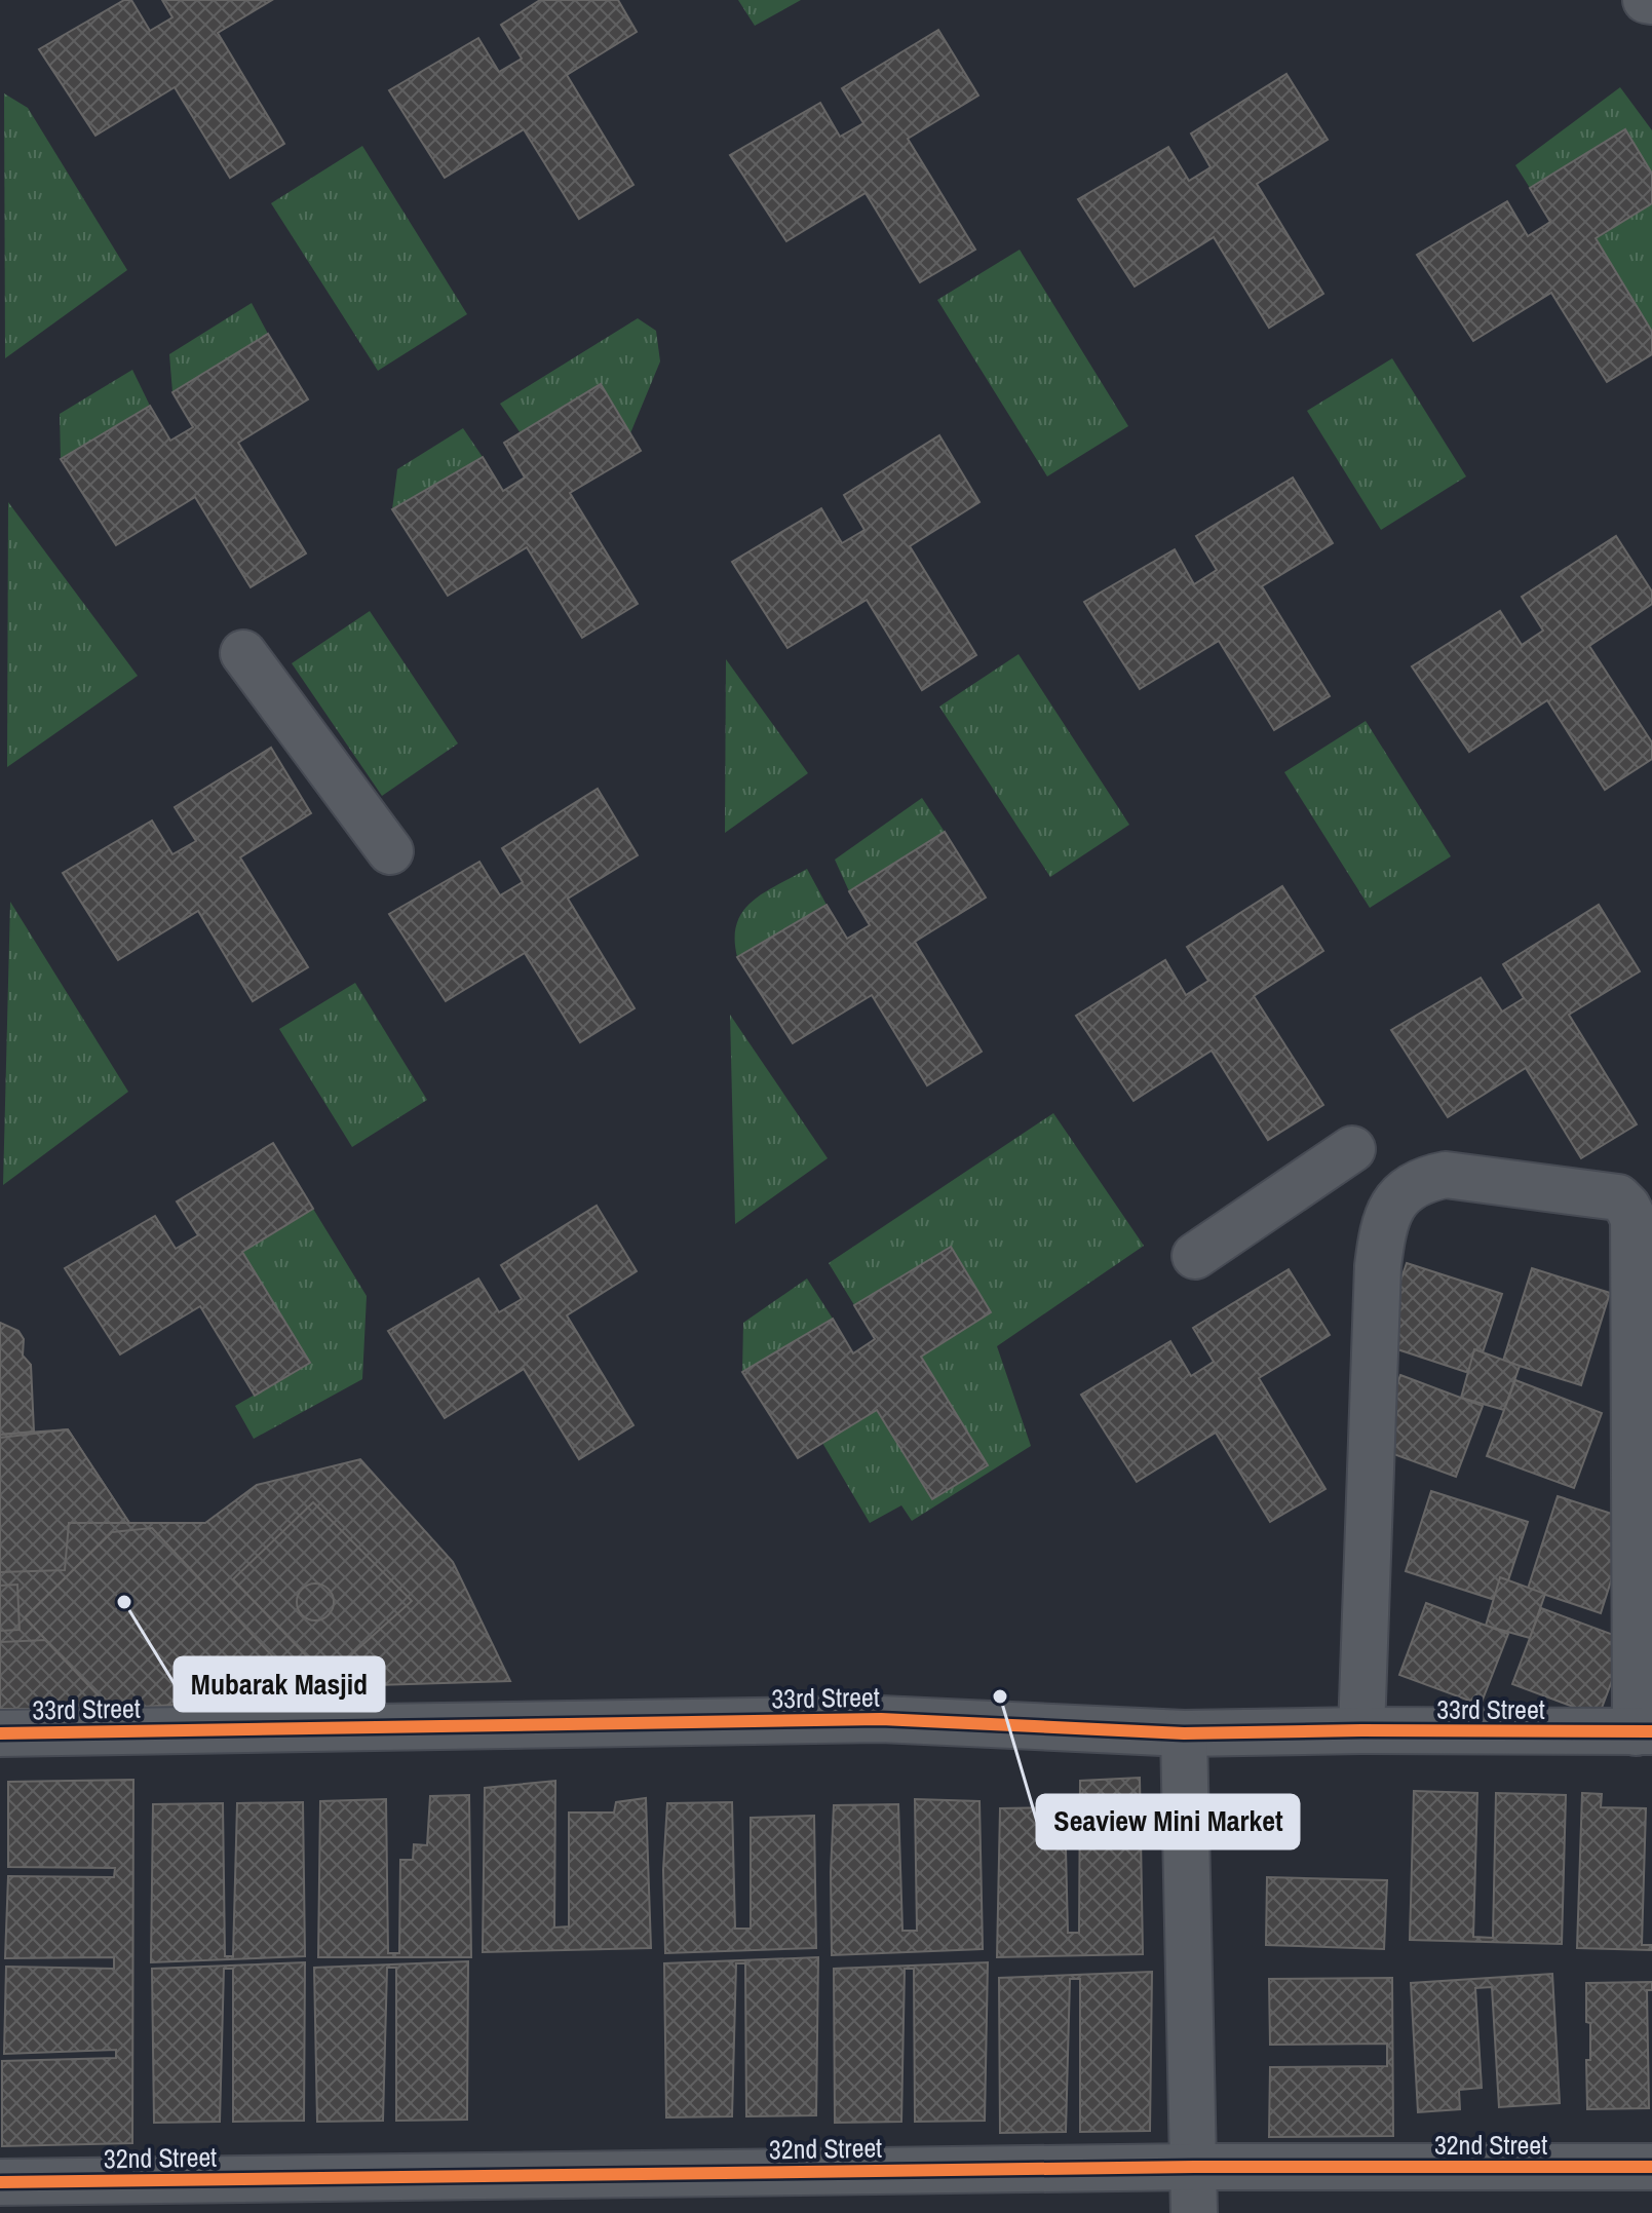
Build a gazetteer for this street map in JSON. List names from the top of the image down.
{
  "streets": {
    "street": ["33rd Street", "32nd Street"]
  },
  "places": ["Mubarak Masjid", "Seaview Mini Market"]
}
